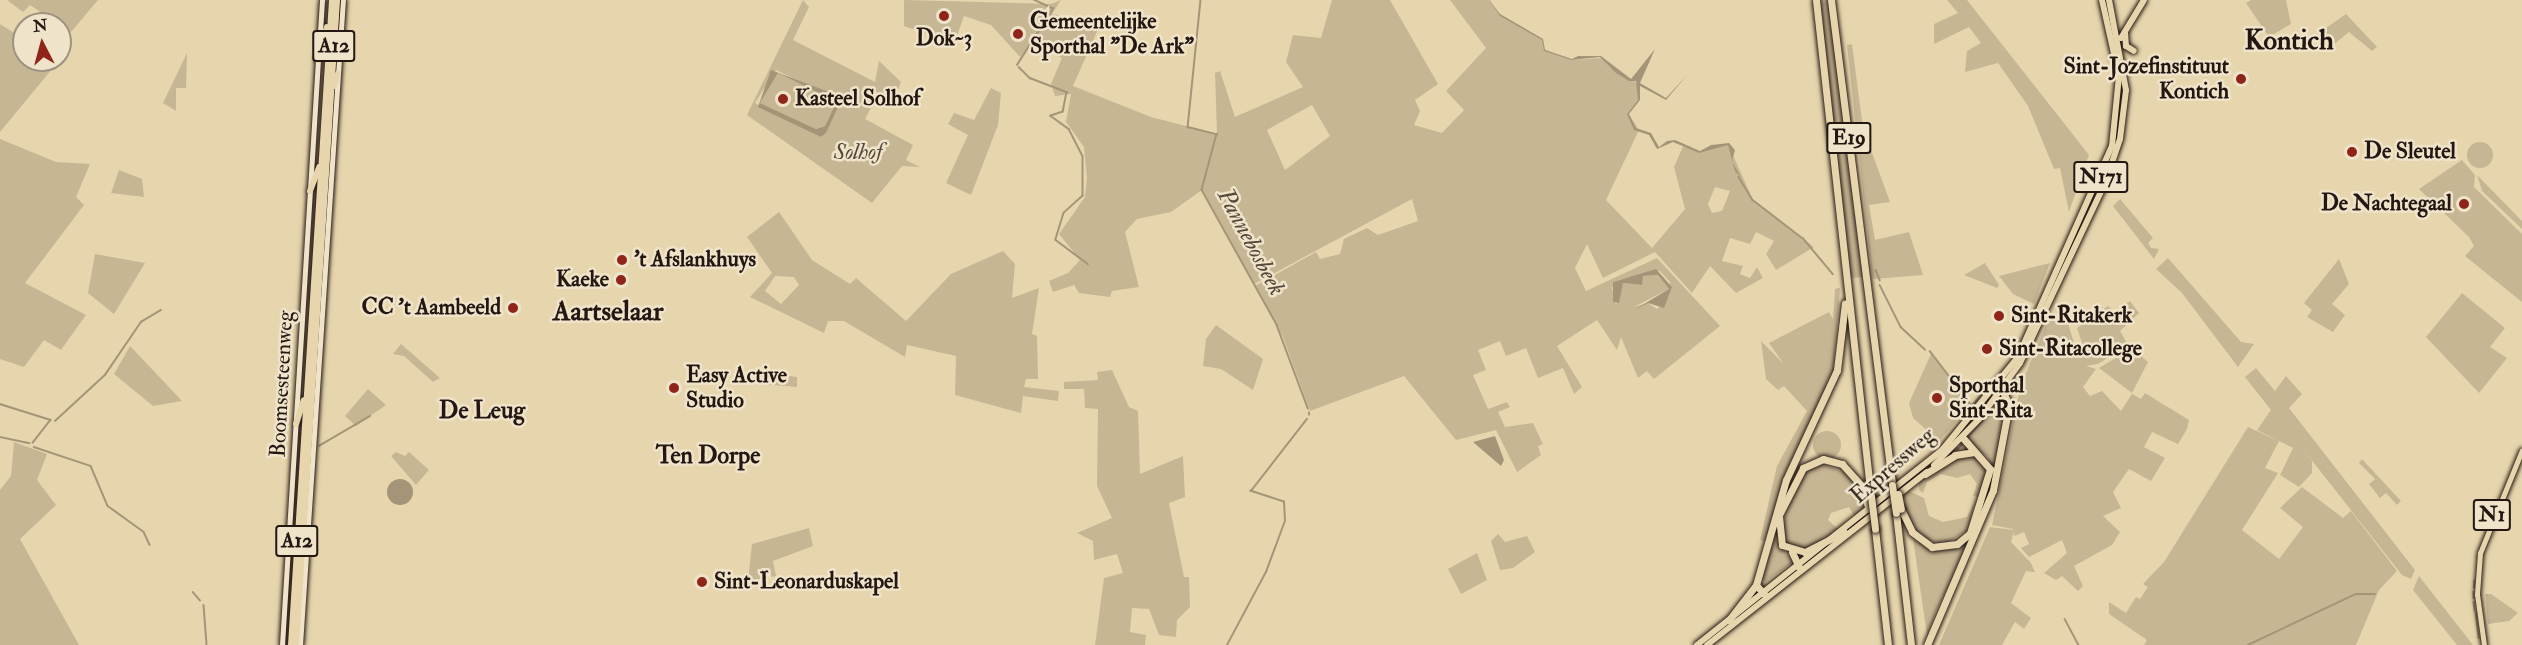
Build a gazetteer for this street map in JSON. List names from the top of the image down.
{
  "streets": {
    "highway": [
      "A12",
      "E19",
      "N171",
      "Expressweg"
    ],
    "main road": ["Boomsesteenweg", "N1"]
  },
  "crossings": [
    ["A12", "Boomsesteenweg"],
    ["N171", "Expressweg"]
  ],
  "districts": [
    "Kontich",
    "Aartselaar",
    "De Leug",
    "Ten Dorpe"
  ],
  "water": ["Pannebosbeek"],
  "parks": ["Solhof"],
  "places": [
    "Dok~3",
    "Gemeentelijke Sporthal \"De Ark\"",
    "Sint-Jozefinstituut Kontich",
    "Kasteel Solhof",
    "De Sleutel",
    "De Nachtegaal",
    "'t Afslankhuys",
    "Kaeke",
    "CC 't Aambeeld",
    "Sint-Ritakerk",
    "Sint-Ritacollege",
    "Easy Active Studio",
    "Sporthal Sint-Rita",
    "Sint-Leonarduskapel"
  ],
  "north": "top"
}
